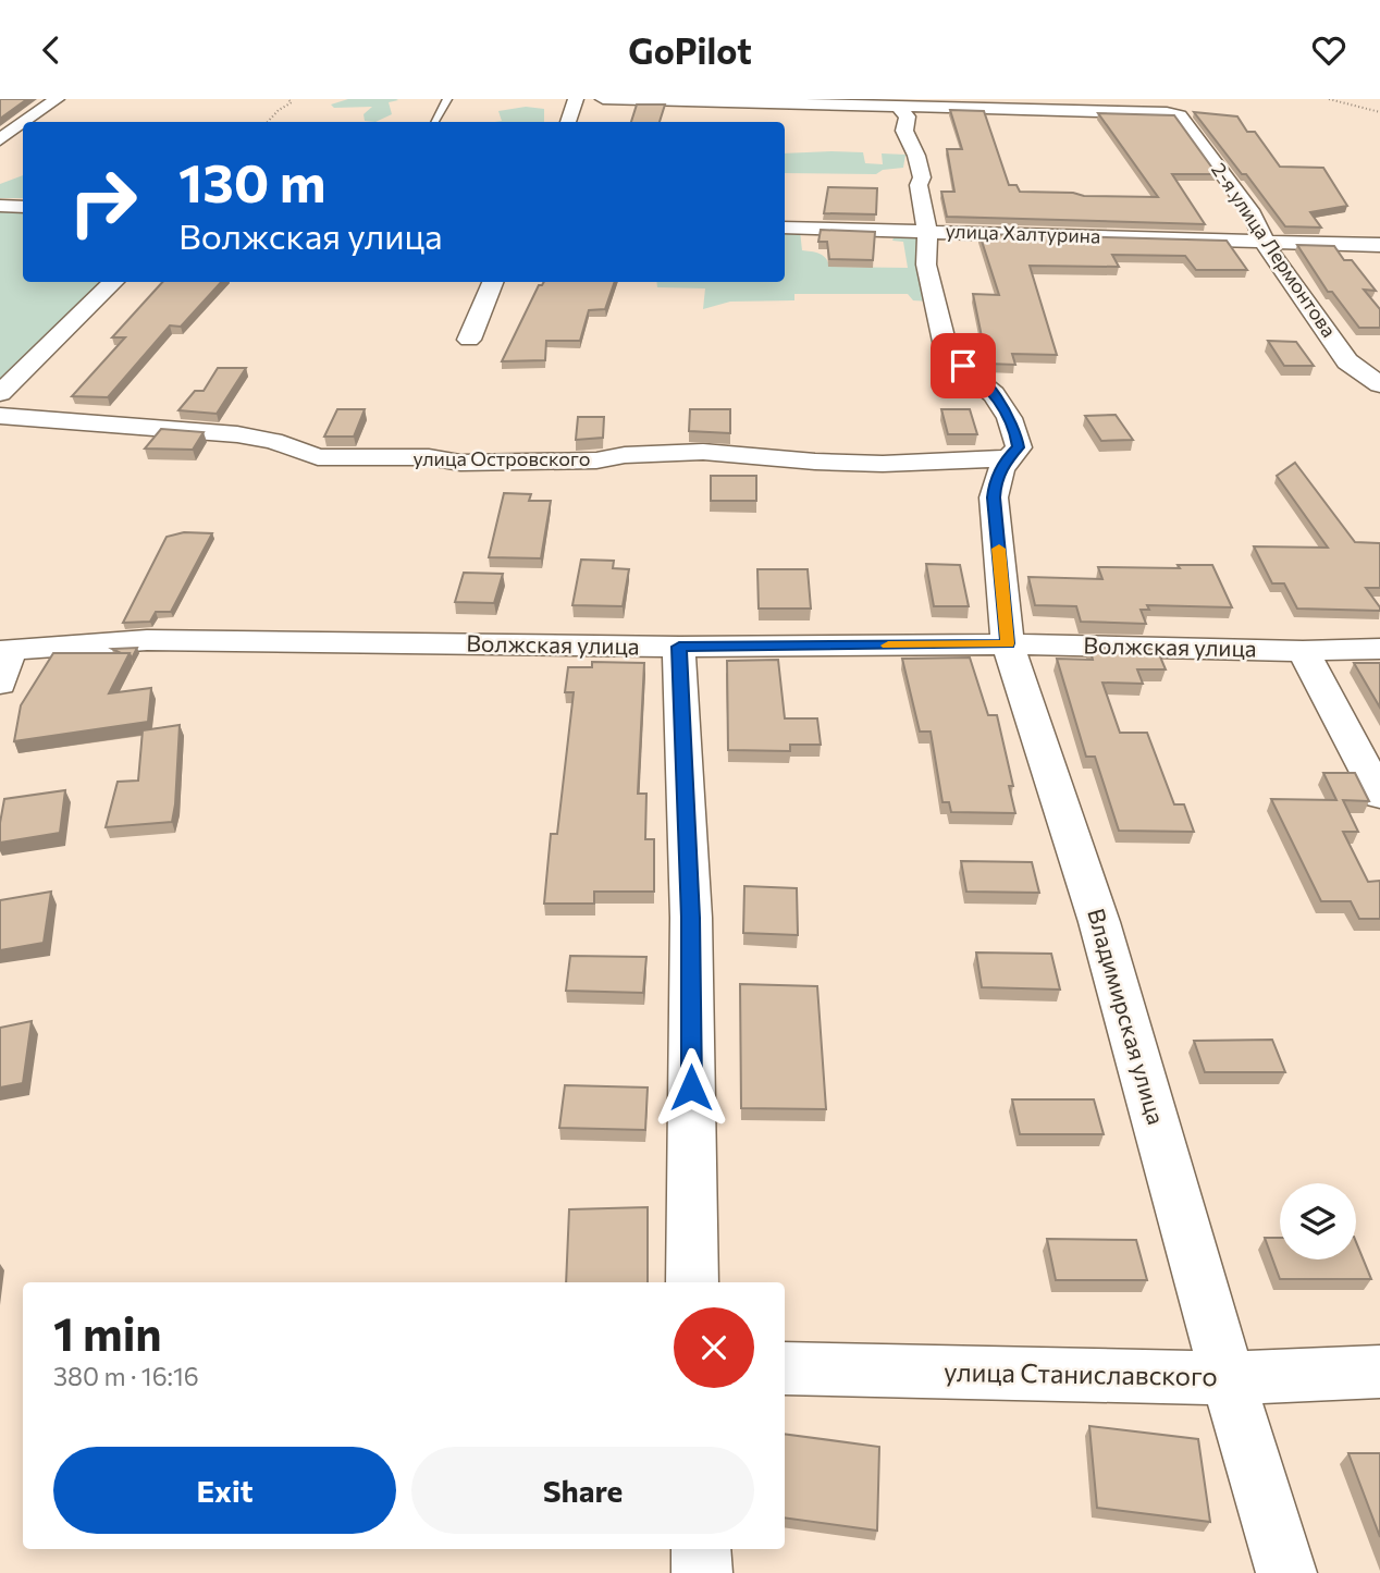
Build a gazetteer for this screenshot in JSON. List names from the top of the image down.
{
  "streets": {
    "street": [
      "улица Халтурина",
      "2-я улица Лермонтова",
      "улица Островского",
      "Волжская улица",
      "Владимирская улица",
      "улица Станиславского"
    ]
  },
  "crossings": [
    ["улица Халтурина", "2-я улица Лермонтова"],
    ["улица Халтурина", "Владимирская улица"],
    ["улица Островского", "Владимирская улица"],
    ["Волжская улица", "Владимирская улица"],
    ["Владимирская улица", "улица Станиславского"]
  ],
  "page": {
    "header": "GoPilot",
    "turn": ["130 m", "Волжская улица"],
    "heading": ["1 min", "380 m · 16:16"],
    "buttons": ["Exit", "Share"]
  }
}
